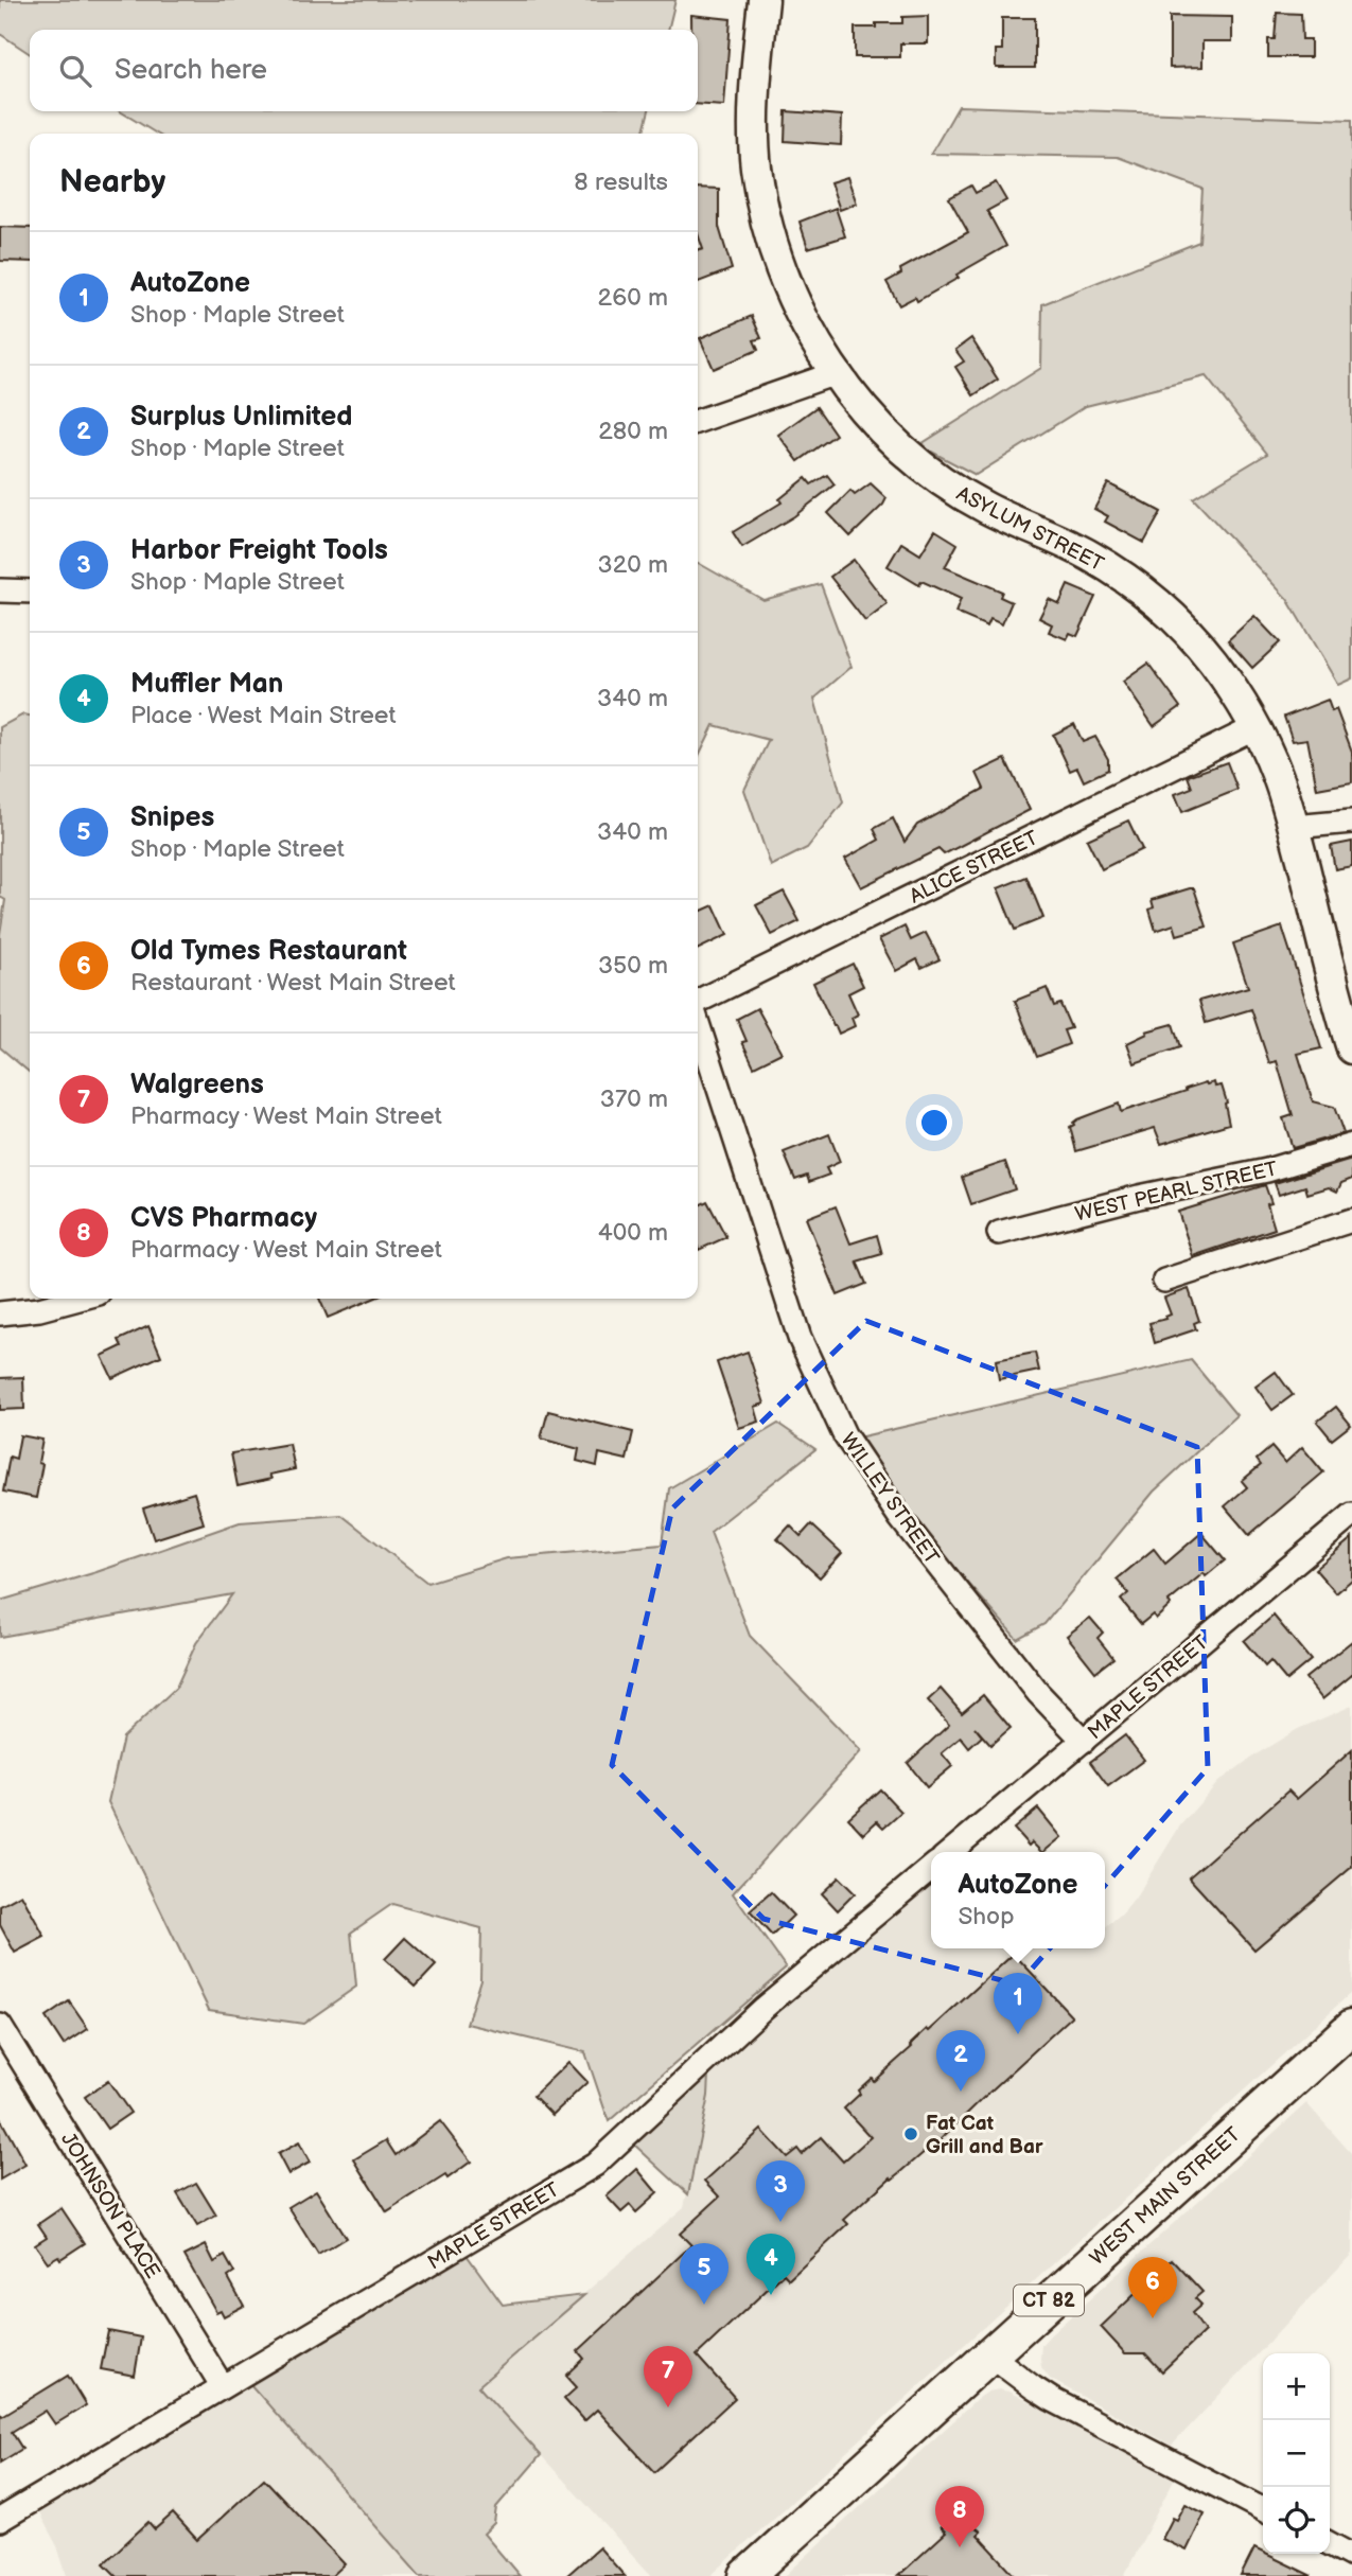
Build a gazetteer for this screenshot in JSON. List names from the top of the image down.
{
  "streets": {
    "main road": ["WEST MAIN STREET", "CT 82"],
    "street": [
      "ASYLUM STREET",
      "ALICE STREET",
      "WEST PEARL STREET",
      "WILLEY STREET",
      "MAPLE STREET",
      "JOHNSON PLACE"
    ]
  },
  "crossings": [
    ["ASYLUM STREET", "ALICE STREET"],
    ["WILLEY STREET", "MAPLE STREET"],
    ["MAPLE STREET", "JOHNSON PLACE"]
  ],
  "places": ["Fat Cat Grill and Bar"],
  "page": {
    "search": "Search here",
    "heading": ["Nearby", "8 results"],
    "list": [
      {
        "mark": "1",
        "name": "AutoZone",
        "note": "Shop · Maple Street",
        "value": "260 m"
      },
      {
        "mark": "2",
        "name": "Surplus Unlimited",
        "note": "Shop · Maple Street",
        "value": "280 m"
      },
      {
        "mark": "3",
        "name": "Harbor Freight Tools",
        "note": "Shop · Maple Street",
        "value": "320 m"
      },
      {
        "mark": "4",
        "name": "Muffler Man",
        "note": "Place · West Main Street",
        "value": "340 m"
      },
      {
        "mark": "5",
        "name": "Snipes",
        "note": "Shop · Maple Street",
        "value": "340 m"
      },
      {
        "mark": "6",
        "name": "Old Tymes Restaurant",
        "note": "Restaurant · West Main Street",
        "value": "350 m"
      },
      {
        "mark": "7",
        "name": "Walgreens",
        "note": "Pharmacy · West Main Street",
        "value": "370 m"
      },
      {
        "mark": "8",
        "name": "CVS Pharmacy",
        "note": "Pharmacy · West Main Street",
        "value": "400 m"
      }
    ],
    "popup": ["AutoZone", "Shop"],
    "pins": [
      "1",
      "2",
      "3",
      "4",
      "5",
      "6",
      "7",
      "8"
    ],
    "map_buttons": ["+", "−"]
  }
}
